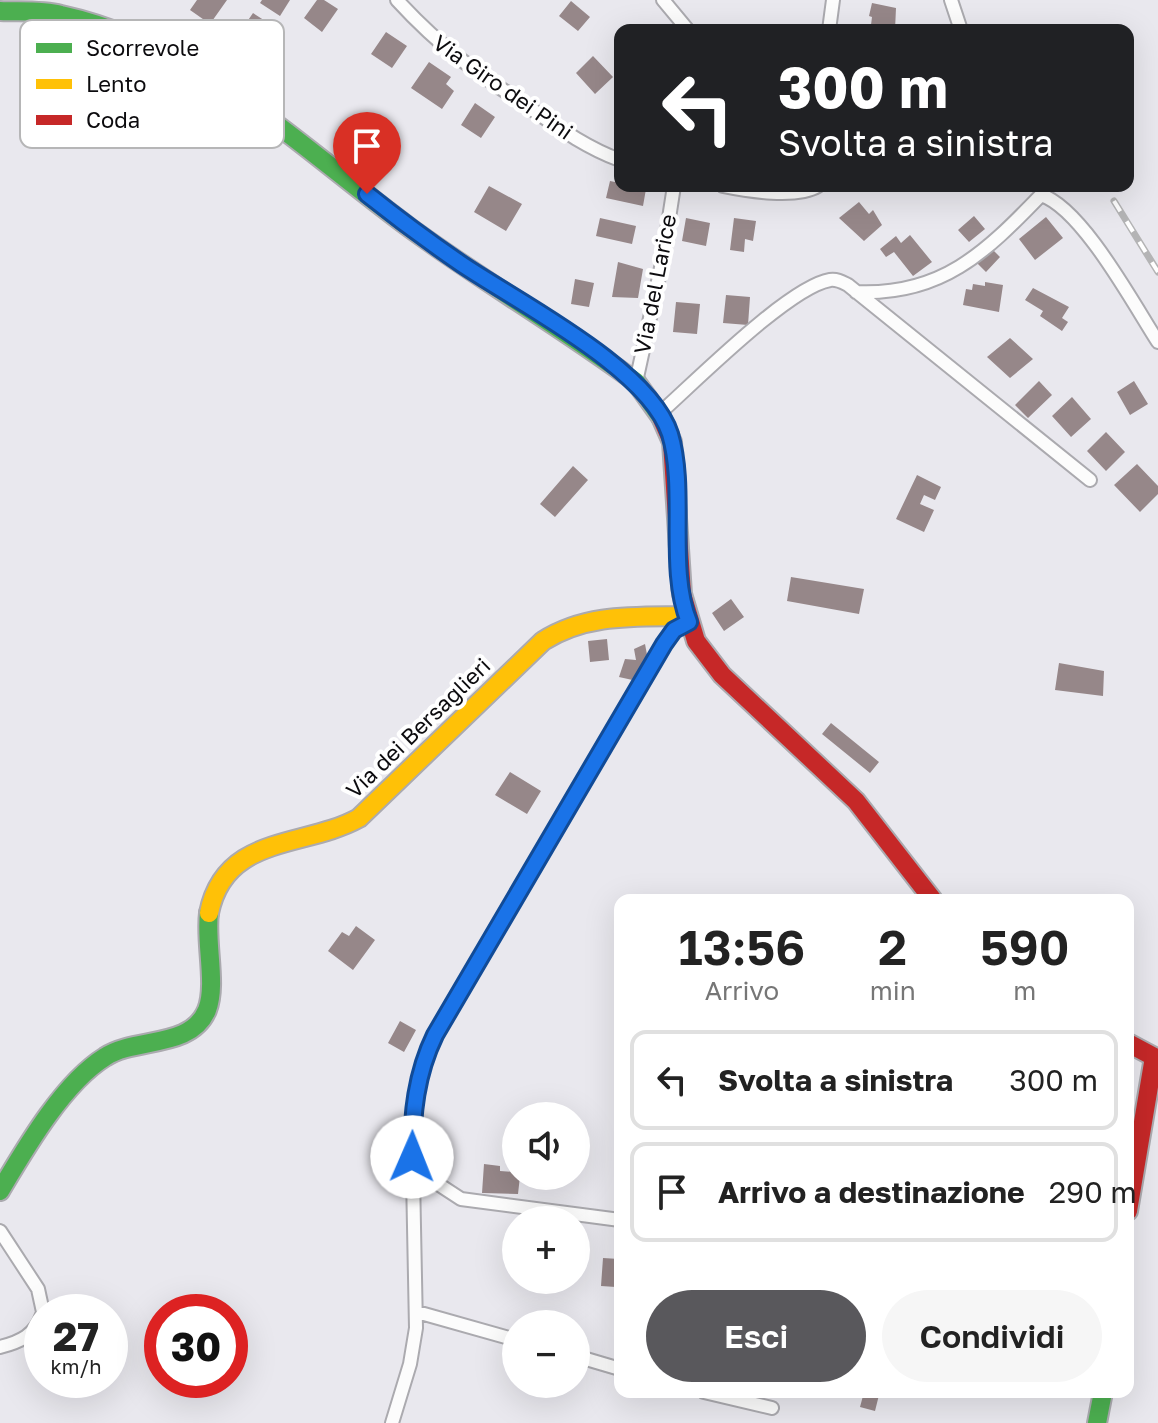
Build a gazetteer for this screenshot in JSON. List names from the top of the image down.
{
  "streets": {
    "main road": ["Via dei Bersaglieri"],
    "street": ["Via Giro dei Pini", "Via del Larice"]
  },
  "legend": ["Scorrevole", "Lento", "Coda"],
  "page": {
    "turn": ["300 m", "Svolta a sinistra"],
    "eta": [
      "13:56",
      "Arrivo",
      "2",
      "min",
      "590",
      "m"
    ],
    "list": [
      {
        "name": "Svolta a sinistra",
        "value": "300 m"
      },
      {
        "name": "Arrivo a destinazione",
        "value": "290 m"
      }
    ],
    "map_buttons": ["+", "−"],
    "buttons": ["Esci", "Condividi"],
    "speed": "27 km/h",
    "limit": "30"
  }
}
